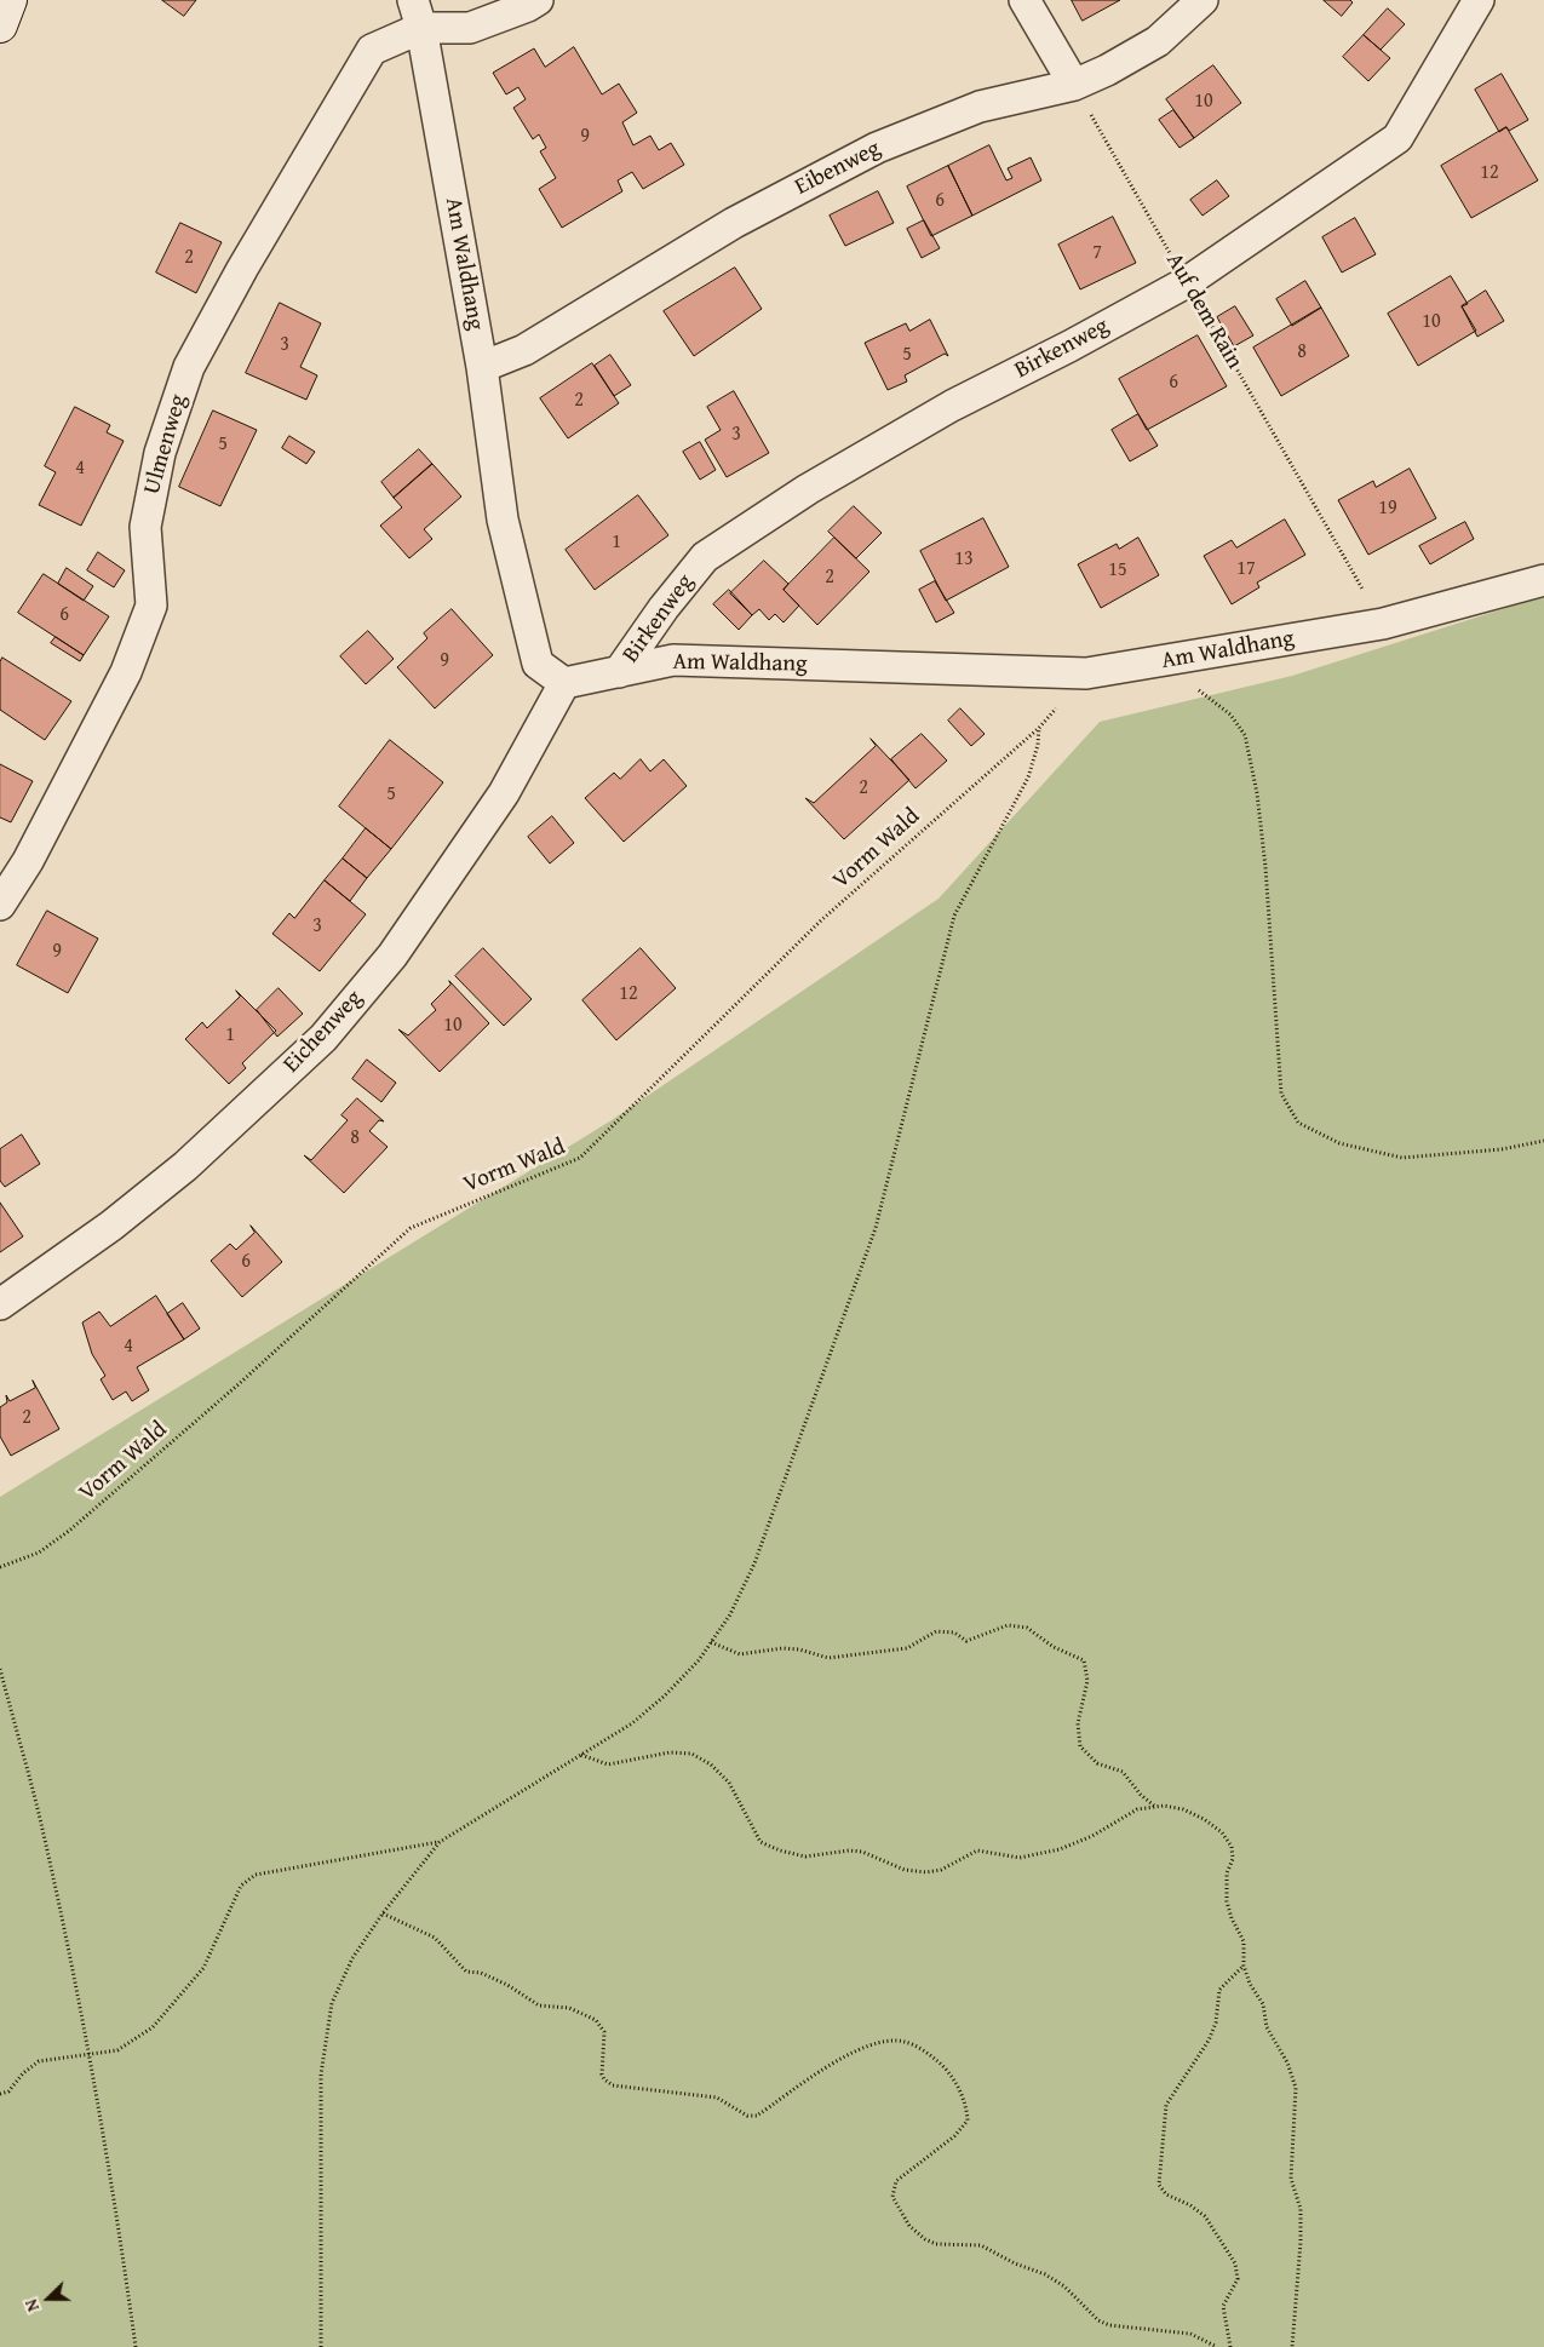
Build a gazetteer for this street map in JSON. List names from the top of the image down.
{
  "streets": {
    "street": [
      "Eibenweg",
      "Am Waldhang",
      "Birkenweg",
      "Ulmenweg",
      "Eichenweg"
    ],
    "path": ["Auf dem Rain", "Vorm Wald"]
  },
  "crossings": [
    ["Eibenweg", "Am Waldhang"],
    ["Eibenweg", "Auf dem Rain"],
    ["Am Waldhang", "Auf dem Rain"],
    ["Am Waldhang", "Birkenweg"],
    ["Am Waldhang", "Ulmenweg"],
    ["Am Waldhang", "Vorm Wald"],
    ["Am Waldhang", "Eichenweg"],
    ["Auf dem Rain", "Birkenweg"]
  ],
  "house_numbers": [
    "10",
    "9",
    "12",
    "6",
    "7",
    "2",
    "10",
    "3",
    "8",
    "5",
    "6",
    "2",
    "3",
    "5",
    "4",
    "19",
    "1",
    "13",
    "17",
    "15",
    "2",
    "6",
    "9",
    "2",
    "5",
    "3",
    "9",
    "12",
    "10",
    "1",
    "8",
    "6",
    "4",
    "2"
  ],
  "north": "left"
}
